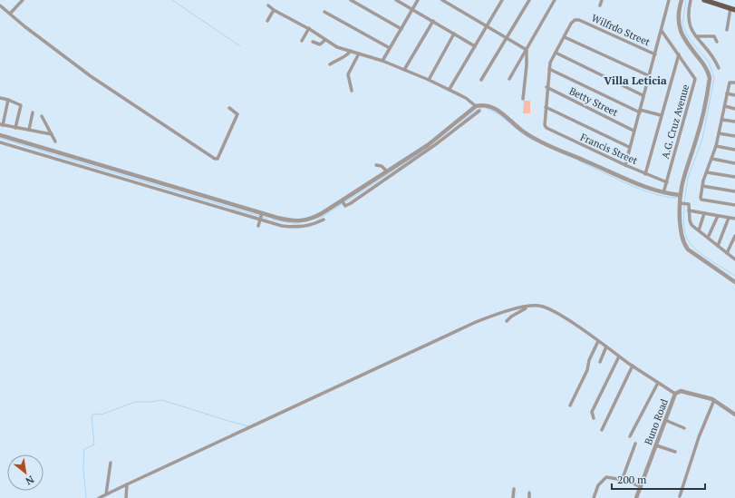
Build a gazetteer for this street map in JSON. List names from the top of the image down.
{
  "streets": {
    "street": [
      "Wilfrdo Street",
      "Betty Street",
      "A.G. Cruz Avenue",
      "Francis Street",
      "Buno Road"
    ]
  },
  "crossings": [
    ["A.G. Cruz Avenue", "Francis Street"]
  ],
  "districts": ["Villa Leticia"],
  "scale_bar": "200 m",
  "north": "bottom right"
}
